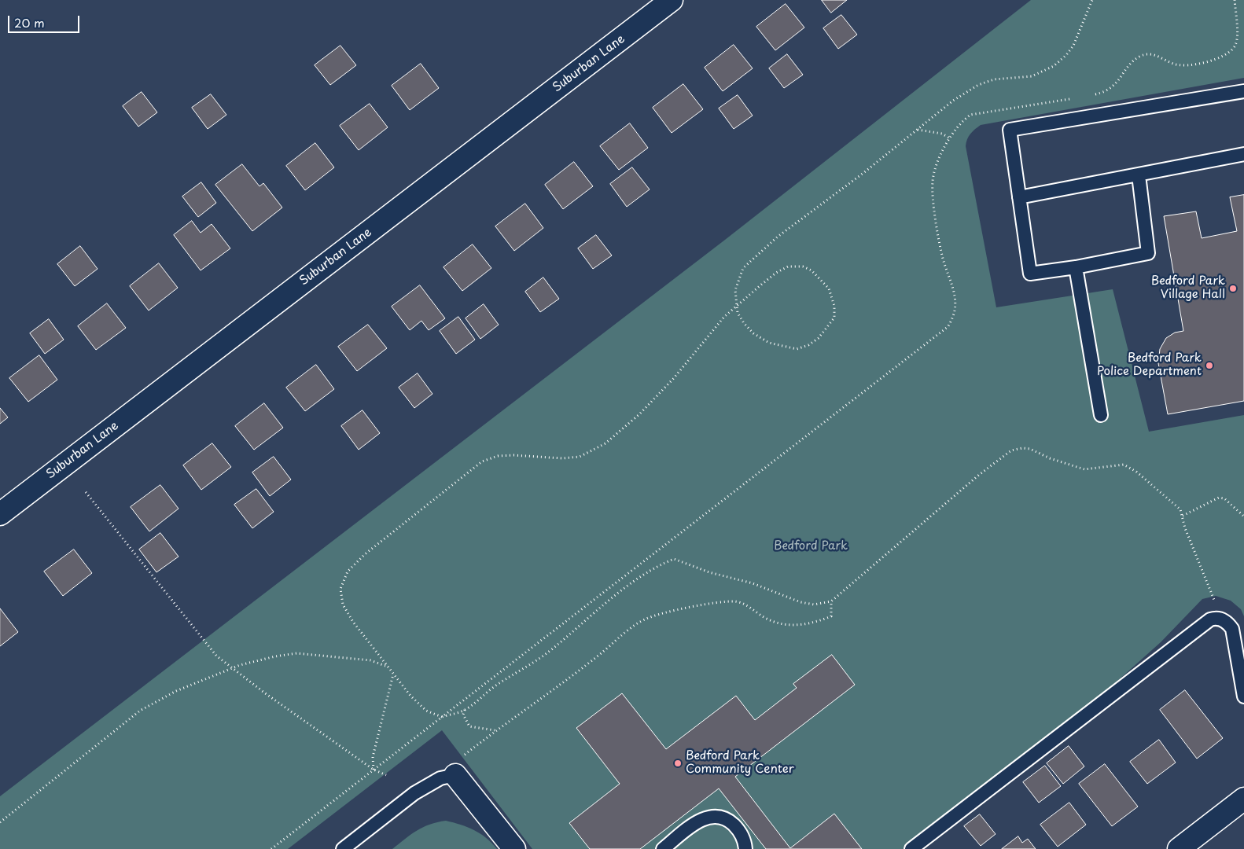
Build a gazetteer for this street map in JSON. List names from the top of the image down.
{
  "streets": {
    "street": ["Suburban Lane"]
  },
  "parks": ["Bedford Park"],
  "places": ["Bedford Park Village Hall", "Bedford Park Police Department", "Bedford Park Community Center"],
  "scale_bar": "20 m"
}
